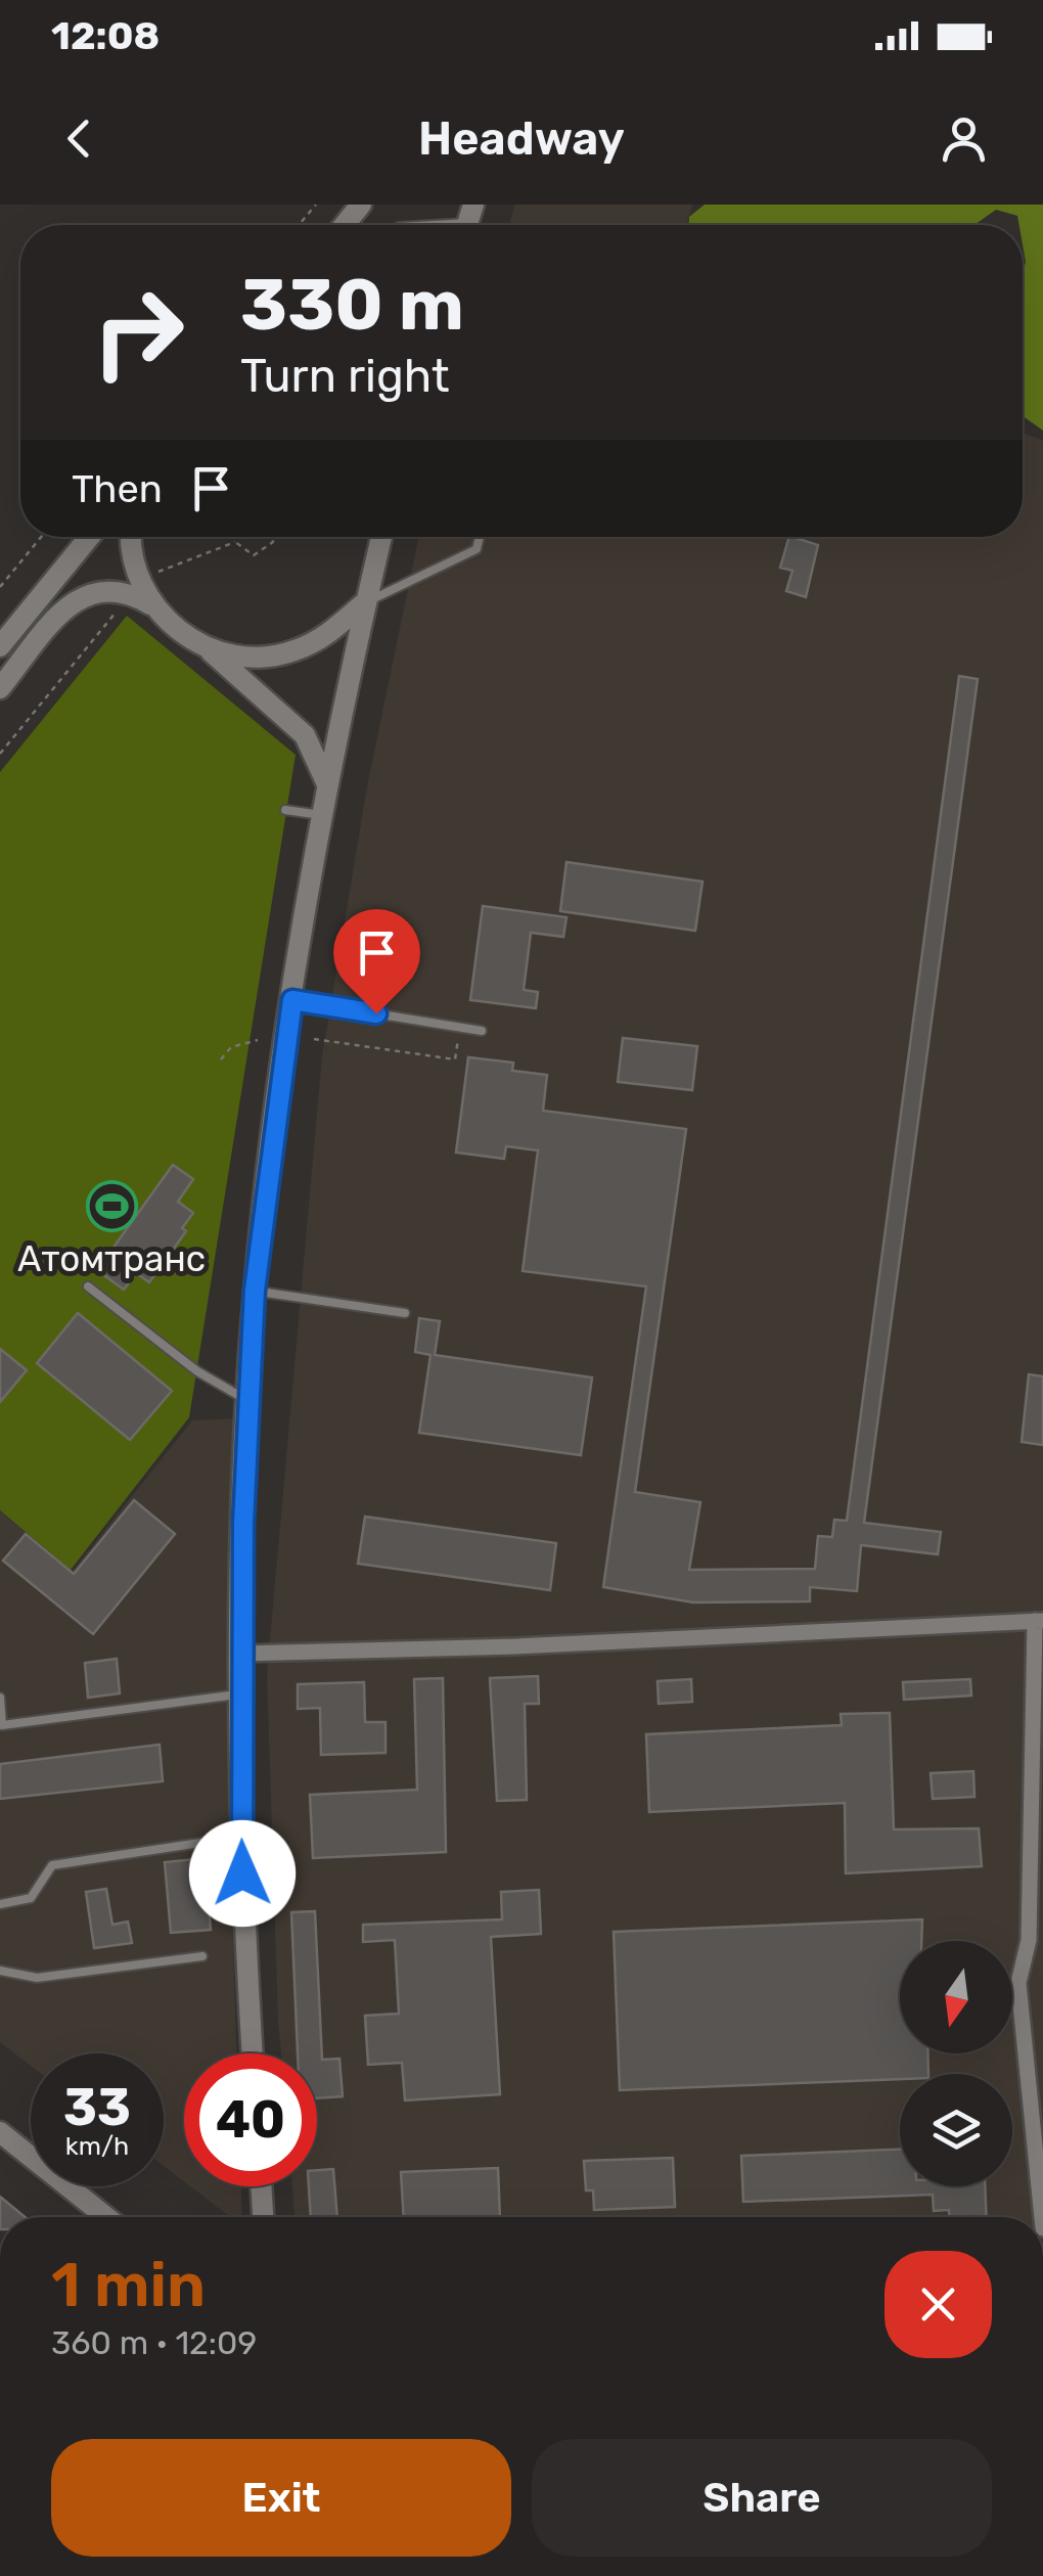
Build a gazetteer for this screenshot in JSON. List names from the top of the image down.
{
  "places": {
    "sports": ["Атомтранс"]
  },
  "north": "bottom",
  "page": {
    "status": "12:08",
    "header": "Headway",
    "turn": ["330 m", "Turn right"],
    "then": "Then",
    "speed": "33 km/h",
    "limit": "40",
    "heading": ["1 min", "360 m · 12:09"],
    "buttons": ["Exit", "Share"]
  }
}
